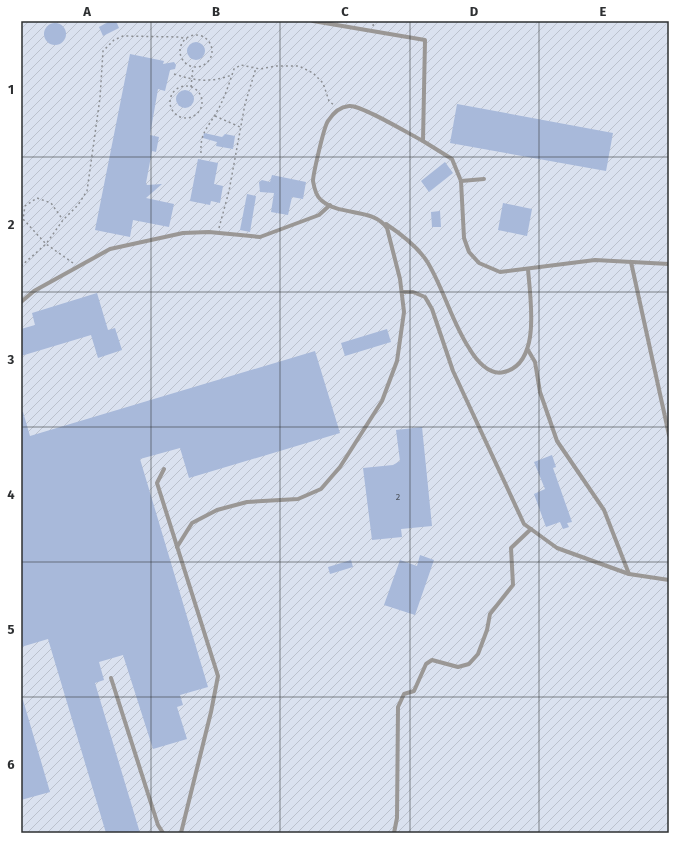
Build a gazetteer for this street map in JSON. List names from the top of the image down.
{
  "house_numbers": ["2"],
  "grid": {
    "columns": [
      "A",
      "B",
      "C",
      "D",
      "E"
    ],
    "rows": [
      "1",
      "2",
      "3",
      "4",
      "5",
      "6"
    ]
  }
}
